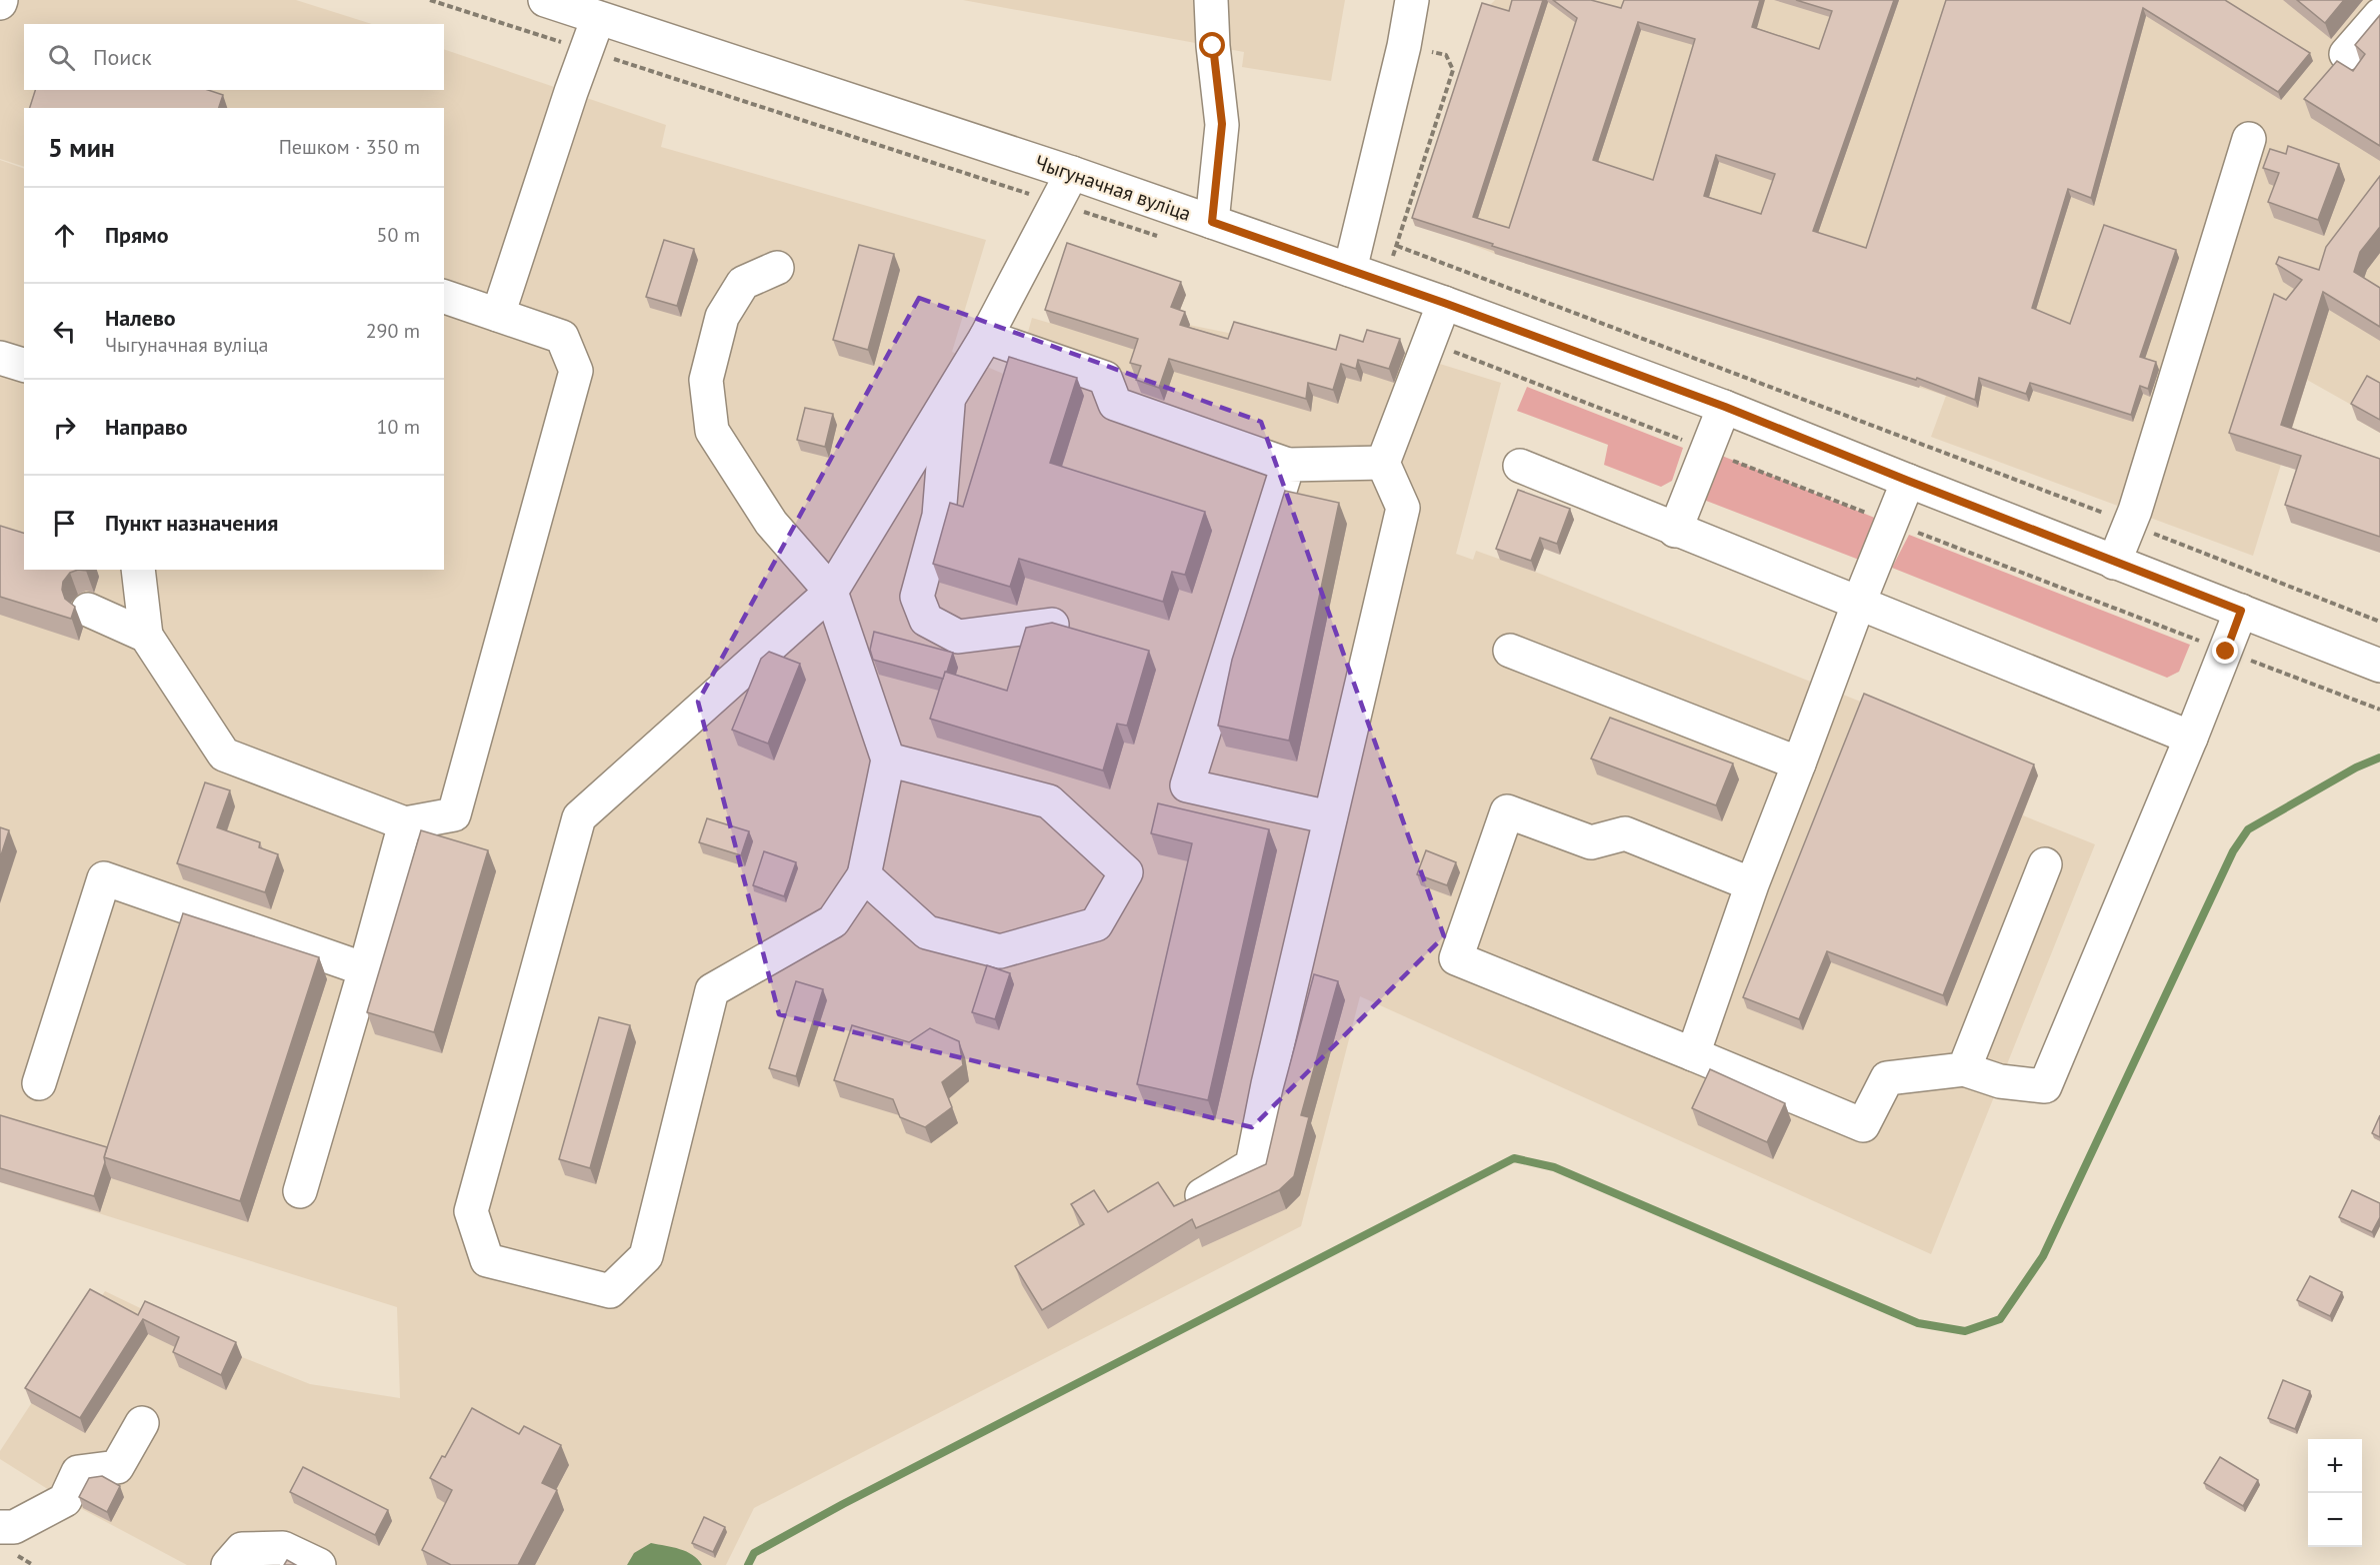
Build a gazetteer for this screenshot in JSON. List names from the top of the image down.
{
  "streets": {
    "street": ["Чыгуначная вуліца"]
  },
  "page": {
    "search": "Поиск",
    "heading": ["5 мин", "Пешком · 350 m"],
    "list": [
      ["Прямо", "50 m"],
      ["Налево", "Чыгуначная вуліца", "290 m"],
      ["Направо", "10 m"],
      "Пункт назначения"
    ],
    "map_buttons": ["+", "−"]
  }
}
